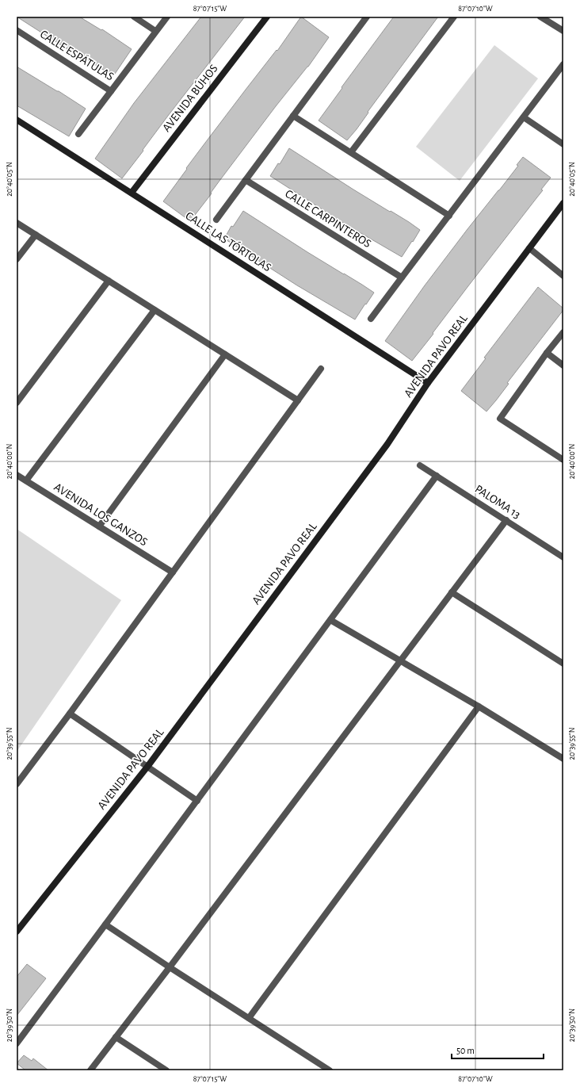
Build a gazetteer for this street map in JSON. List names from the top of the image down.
{
  "streets": {
    "street": [
      "CALLE ESPÁTULAS",
      "AVENIDA BÚHOS",
      "CALLE CARPINTEROS",
      "CALLE LAS TÓRTOLAS",
      "AVENIDA PAVO REAL",
      "PALOMA 13",
      "AVENIDA LOS GANZOS"
    ]
  },
  "crossings": [
    ["AVENIDA BÚHOS", "CALLE LAS TÓRTOLAS"],
    ["CALLE LAS TÓRTOLAS", "AVENIDA PAVO REAL"]
  ],
  "scale_bar": "50 m",
  "coordinates": [
    "87°07'15\"W",
    "87°07'10\"W",
    "20°40'05\"N",
    "20°40'00\"N",
    "20°39'55\"N",
    "20°39'50\"N"
  ]
}
